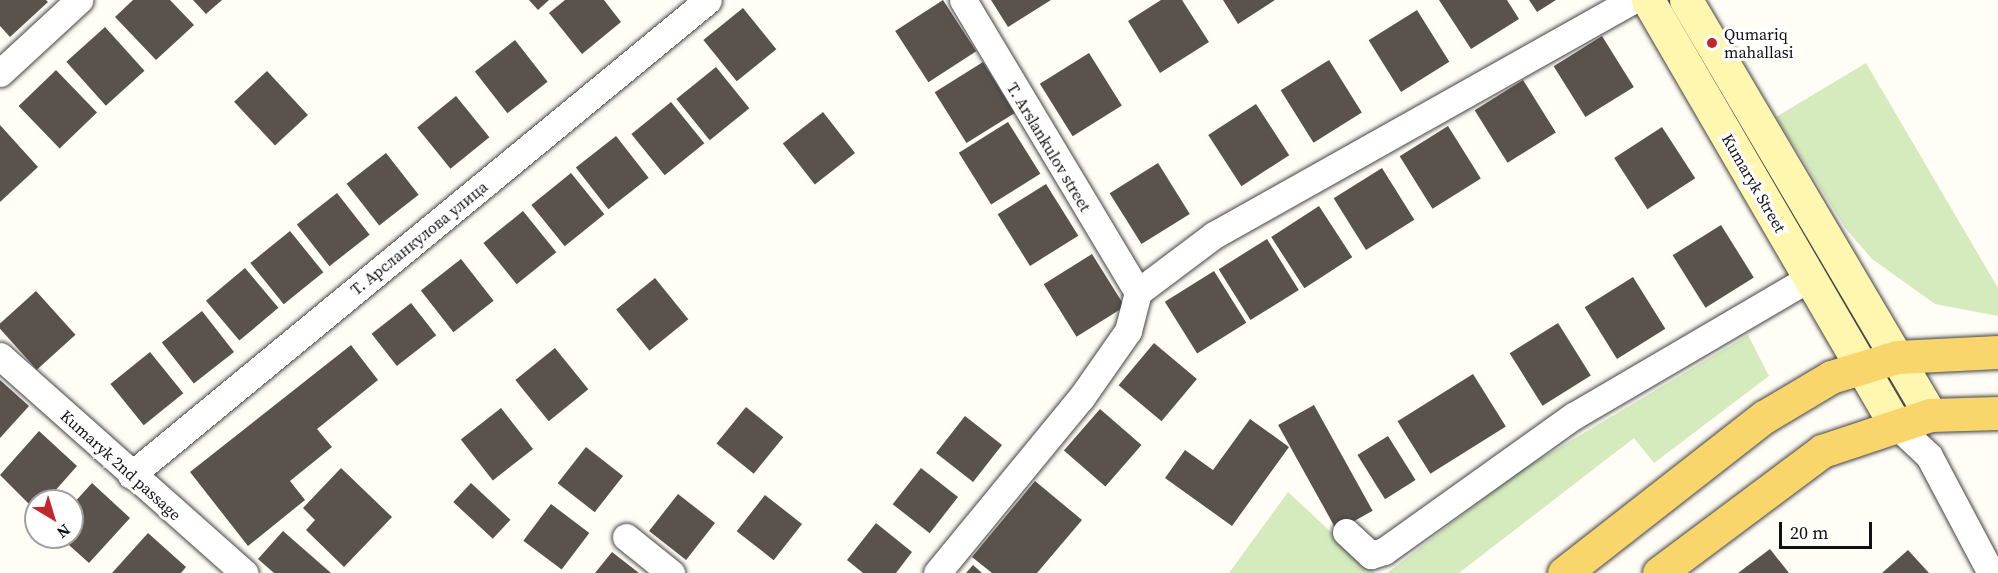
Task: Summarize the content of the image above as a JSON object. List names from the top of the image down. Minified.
{"streets":{"main road":["Kumaryk Street"],"street":["T. Arslankulov street","Т. Арсланкулова улица","Kumaryk 2nd passage"]},"crossings":[["Т. Арсланкулова улица","Kumaryk 2nd passage"]],"places":["Qumariq mahallasi"],"scale_bar":"20 m","north":"bottom right"}
